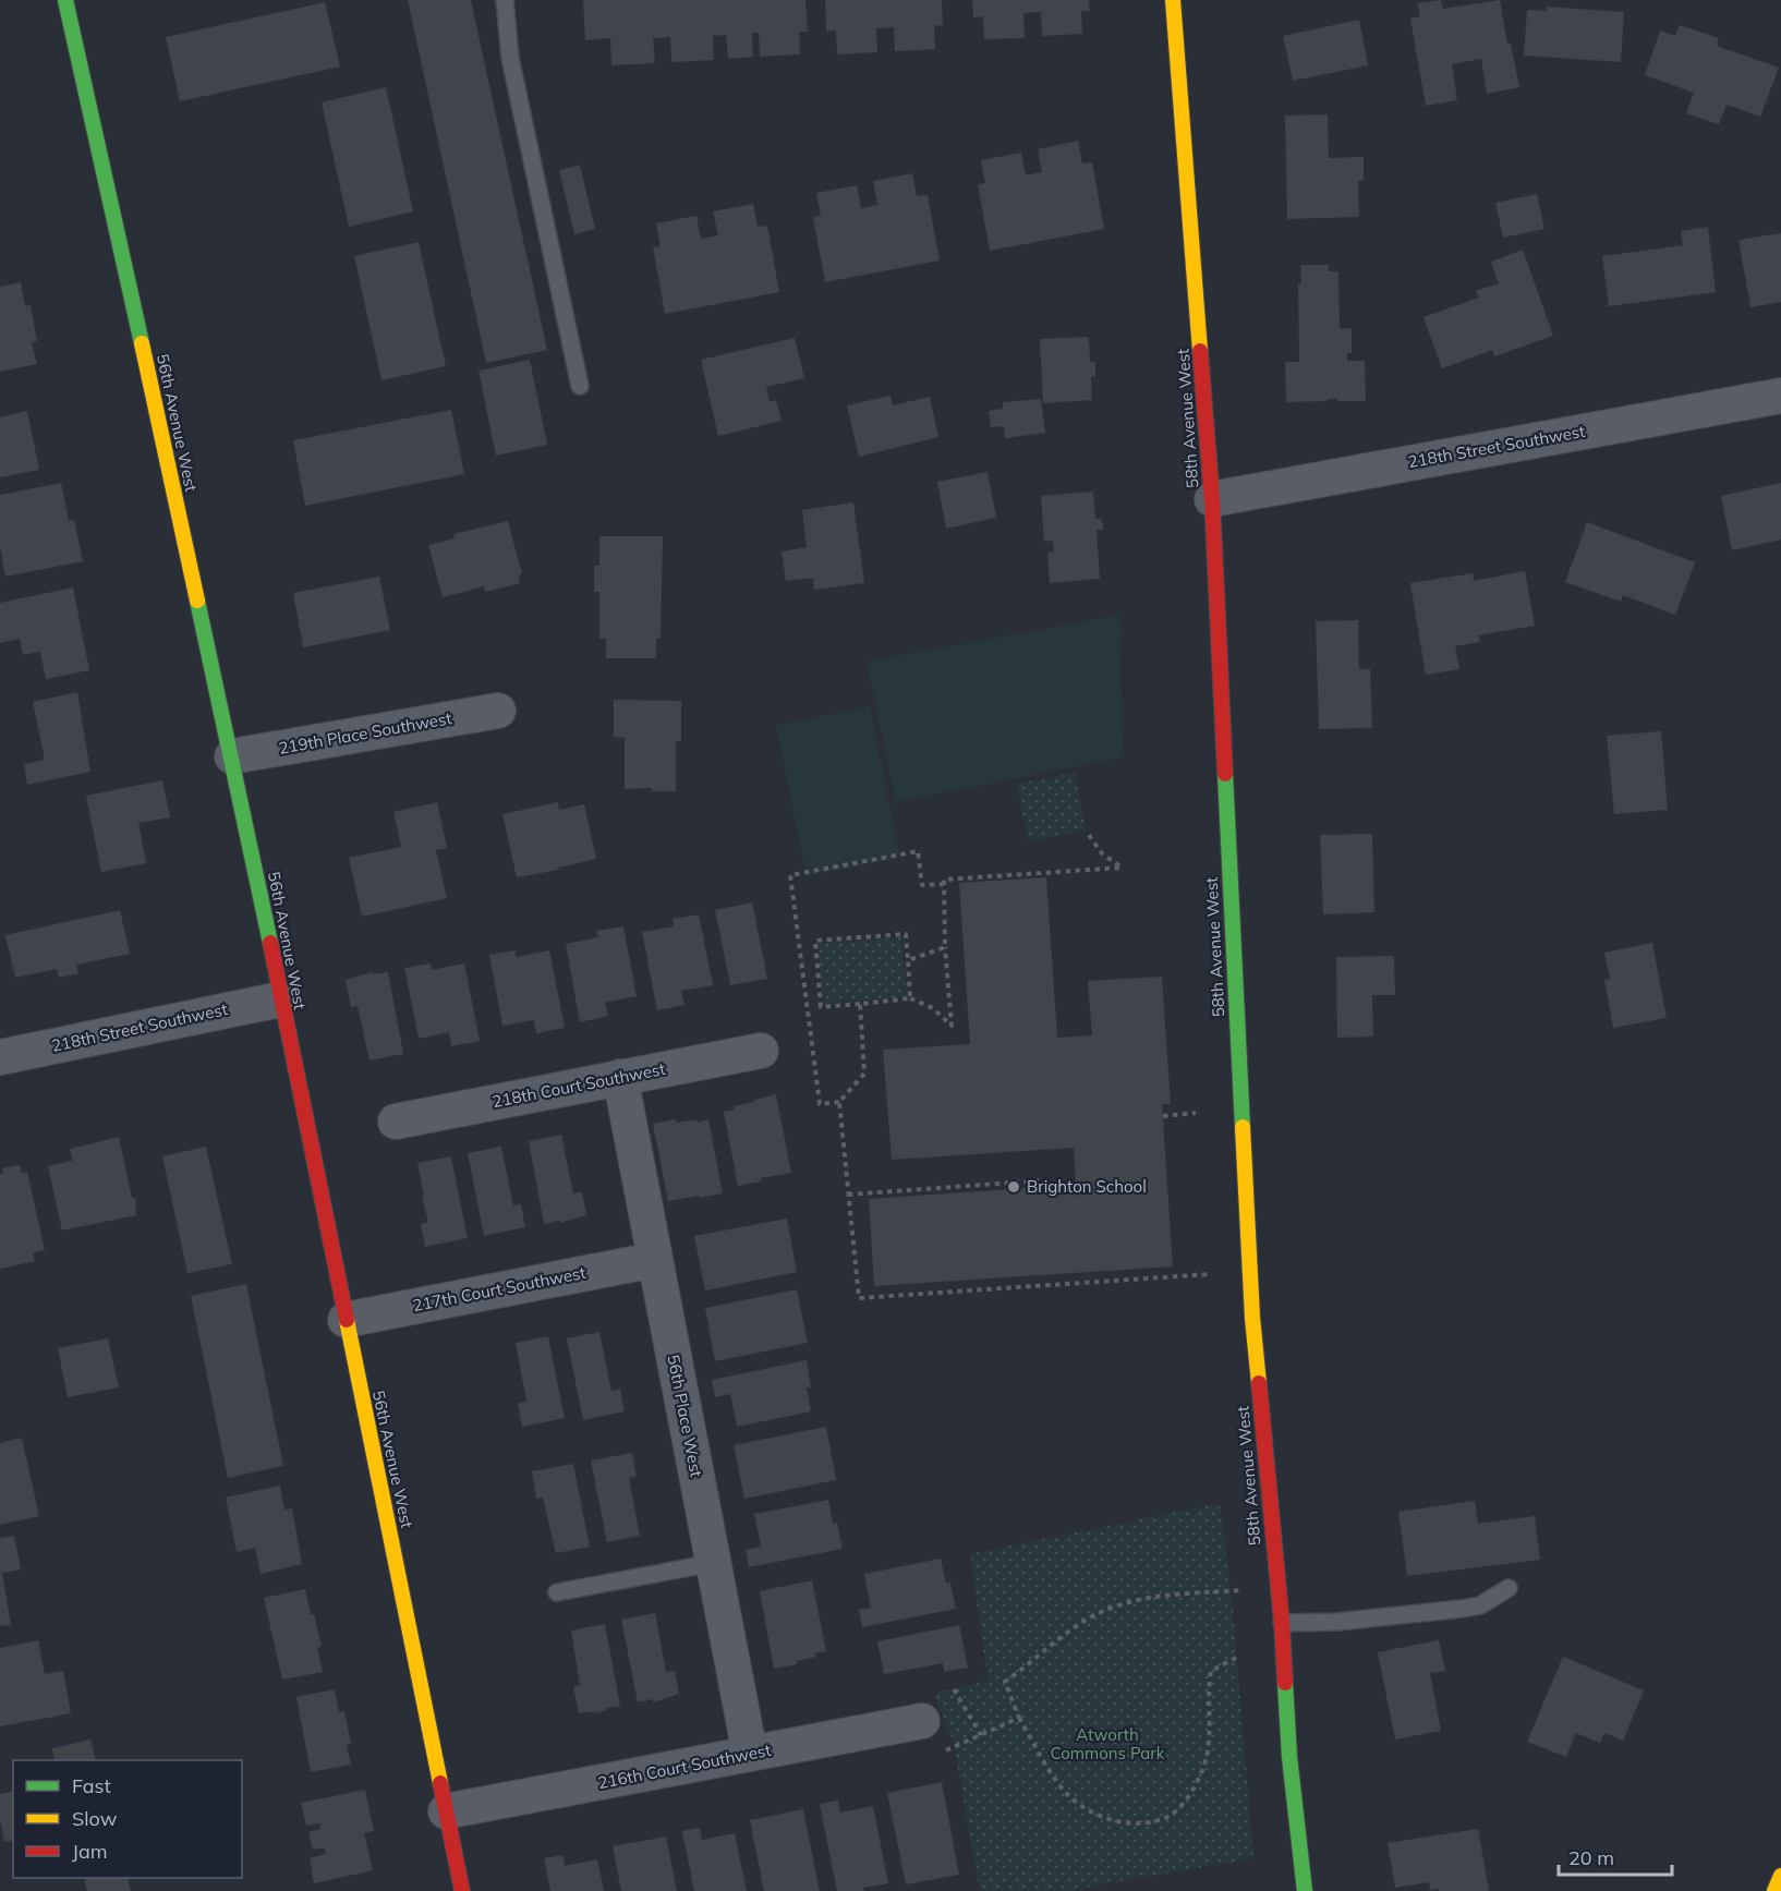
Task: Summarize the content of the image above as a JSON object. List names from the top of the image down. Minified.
{"streets":{"main road":["58th Avenue West","56th Avenue West"],"street":["218th Street Southwest","219th Place Southwest","218th Court Southwest","217th Court Southwest","56th Place West","216th Court Southwest"]},"crossings":[["58th Avenue West","218th Street Southwest"],["56th Avenue West","218th Street Southwest"],["56th Avenue West","219th Place Southwest"],["56th Avenue West","217th Court Southwest"],["56th Avenue West","216th Court Southwest"],["218th Court Southwest","56th Place West"],["217th Court Southwest","56th Place West"],["56th Place West","216th Court Southwest"]],"parks":["Atworth Commons Park"],"places":["Brighton School"],"legend":["Fast","Slow","Jam"],"scale_bar":"20 m"}
